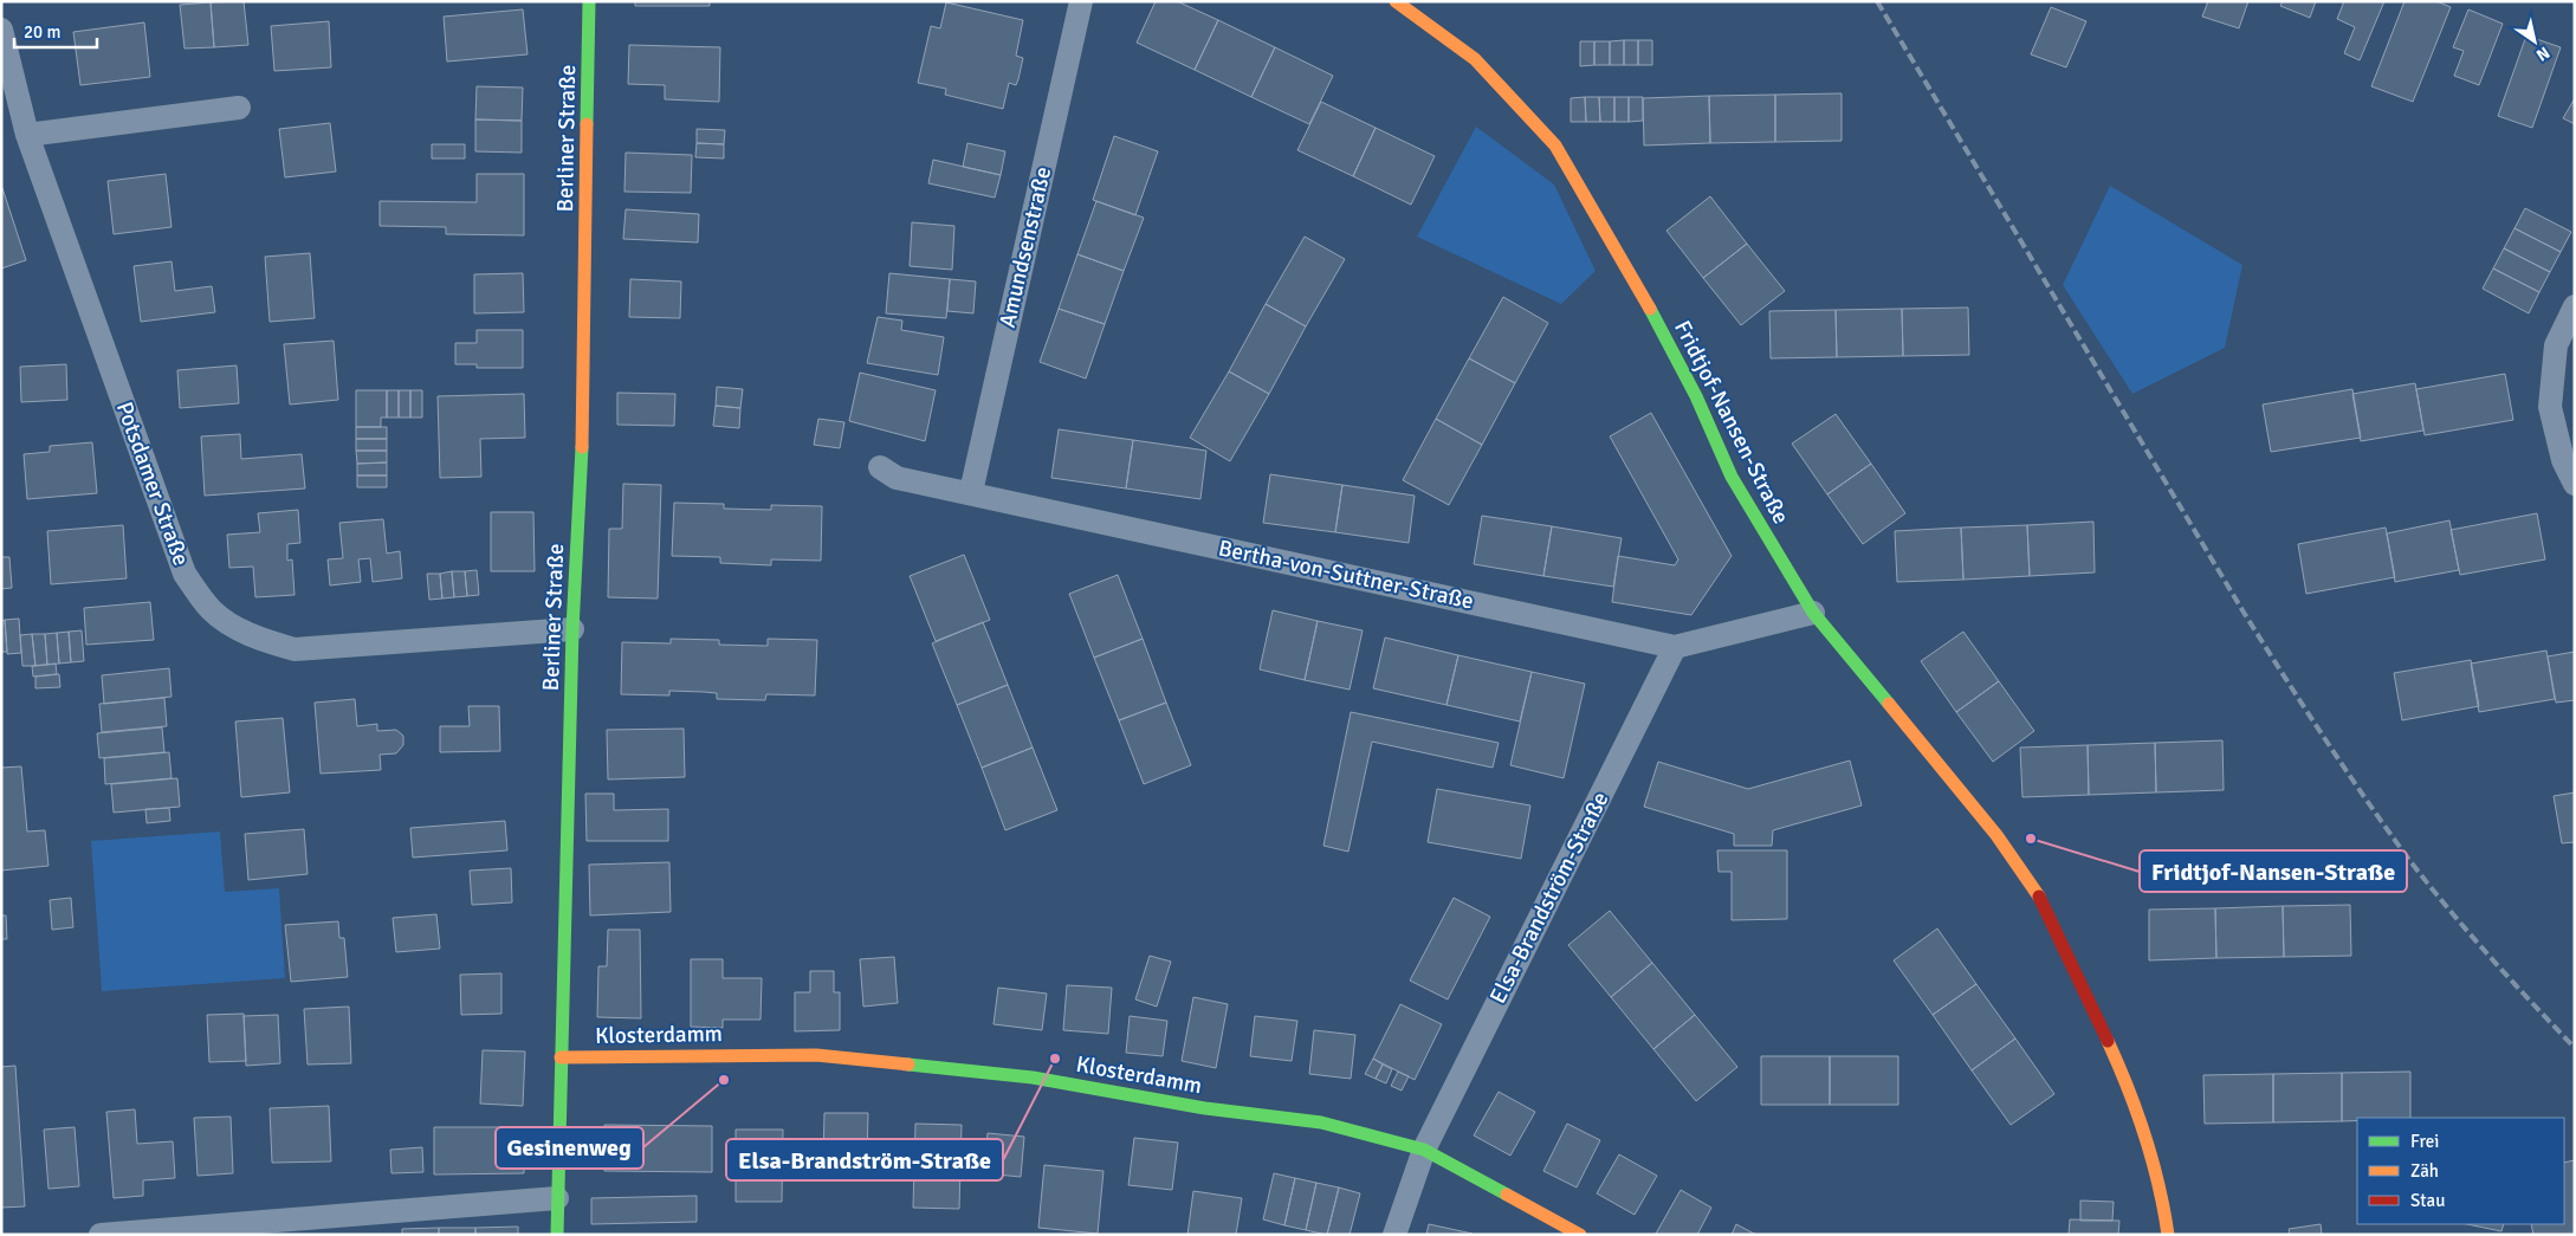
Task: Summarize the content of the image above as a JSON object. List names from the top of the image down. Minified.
{"streets":{"street":["Berliner Straße","Amundsenstraße","Fridtjof-Nansen-Straße","Potsdamer Straße","Bertha-von-Suttner-Straße","Elsa-Brandström-Straße","Klosterdamm"]},"crossings":[["Berliner Straße","Potsdamer Straße"],["Berliner Straße","Klosterdamm"],["Amundsenstraße","Bertha-von-Suttner-Straße"],["Fridtjof-Nansen-Straße","Bertha-von-Suttner-Straße"],["Bertha-von-Suttner-Straße","Elsa-Brandström-Straße"],["Elsa-Brandström-Straße","Klosterdamm"]],"places":["Fridtjof-Nansen-Straße","Elsa-Brandström-Straße","Gesinenweg"],"legend":["Frei","Zäh","Stau"],"scale_bar":"20 m","north":"bottom right"}
